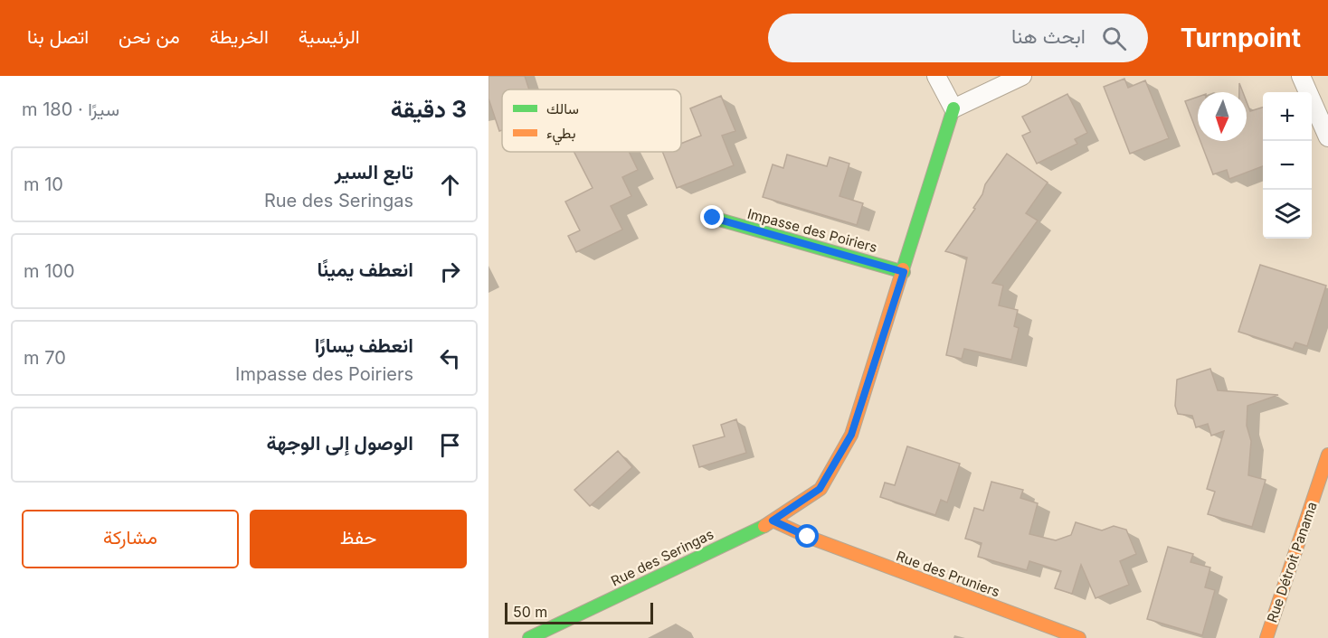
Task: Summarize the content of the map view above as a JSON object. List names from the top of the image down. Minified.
{"streets":{"street":["Impasse des Poiriers","Rue des Seringas","Rue Détroit Panama","Rue des Pruniers"]},"crossings":[["Impasse des Poiriers","Rue des Seringas"],["Rue des Seringas","Rue des Pruniers"]],"legend":["سالك","بطيء"],"scale_bar":"50 m","north":"bottom","page":{"header":"Turnpoint","search":"ابحث هنا","nav":["الرئيسية","الخريطة","من نحن","اتصل بنا"],"heading":["3 دقيقة","سيرًا · 180 m"],"map_buttons":["+","−"],"list":[["تابع السير","Rue des Seringas","10 m"],["انعطف يمينًا","100 m"],["انعطف يسارًا","Impasse des Poiriers","70 m"],"الوصول إلى الوجهة"],"buttons":["حفظ","مشاركة"],"scale":"50 m"}}
